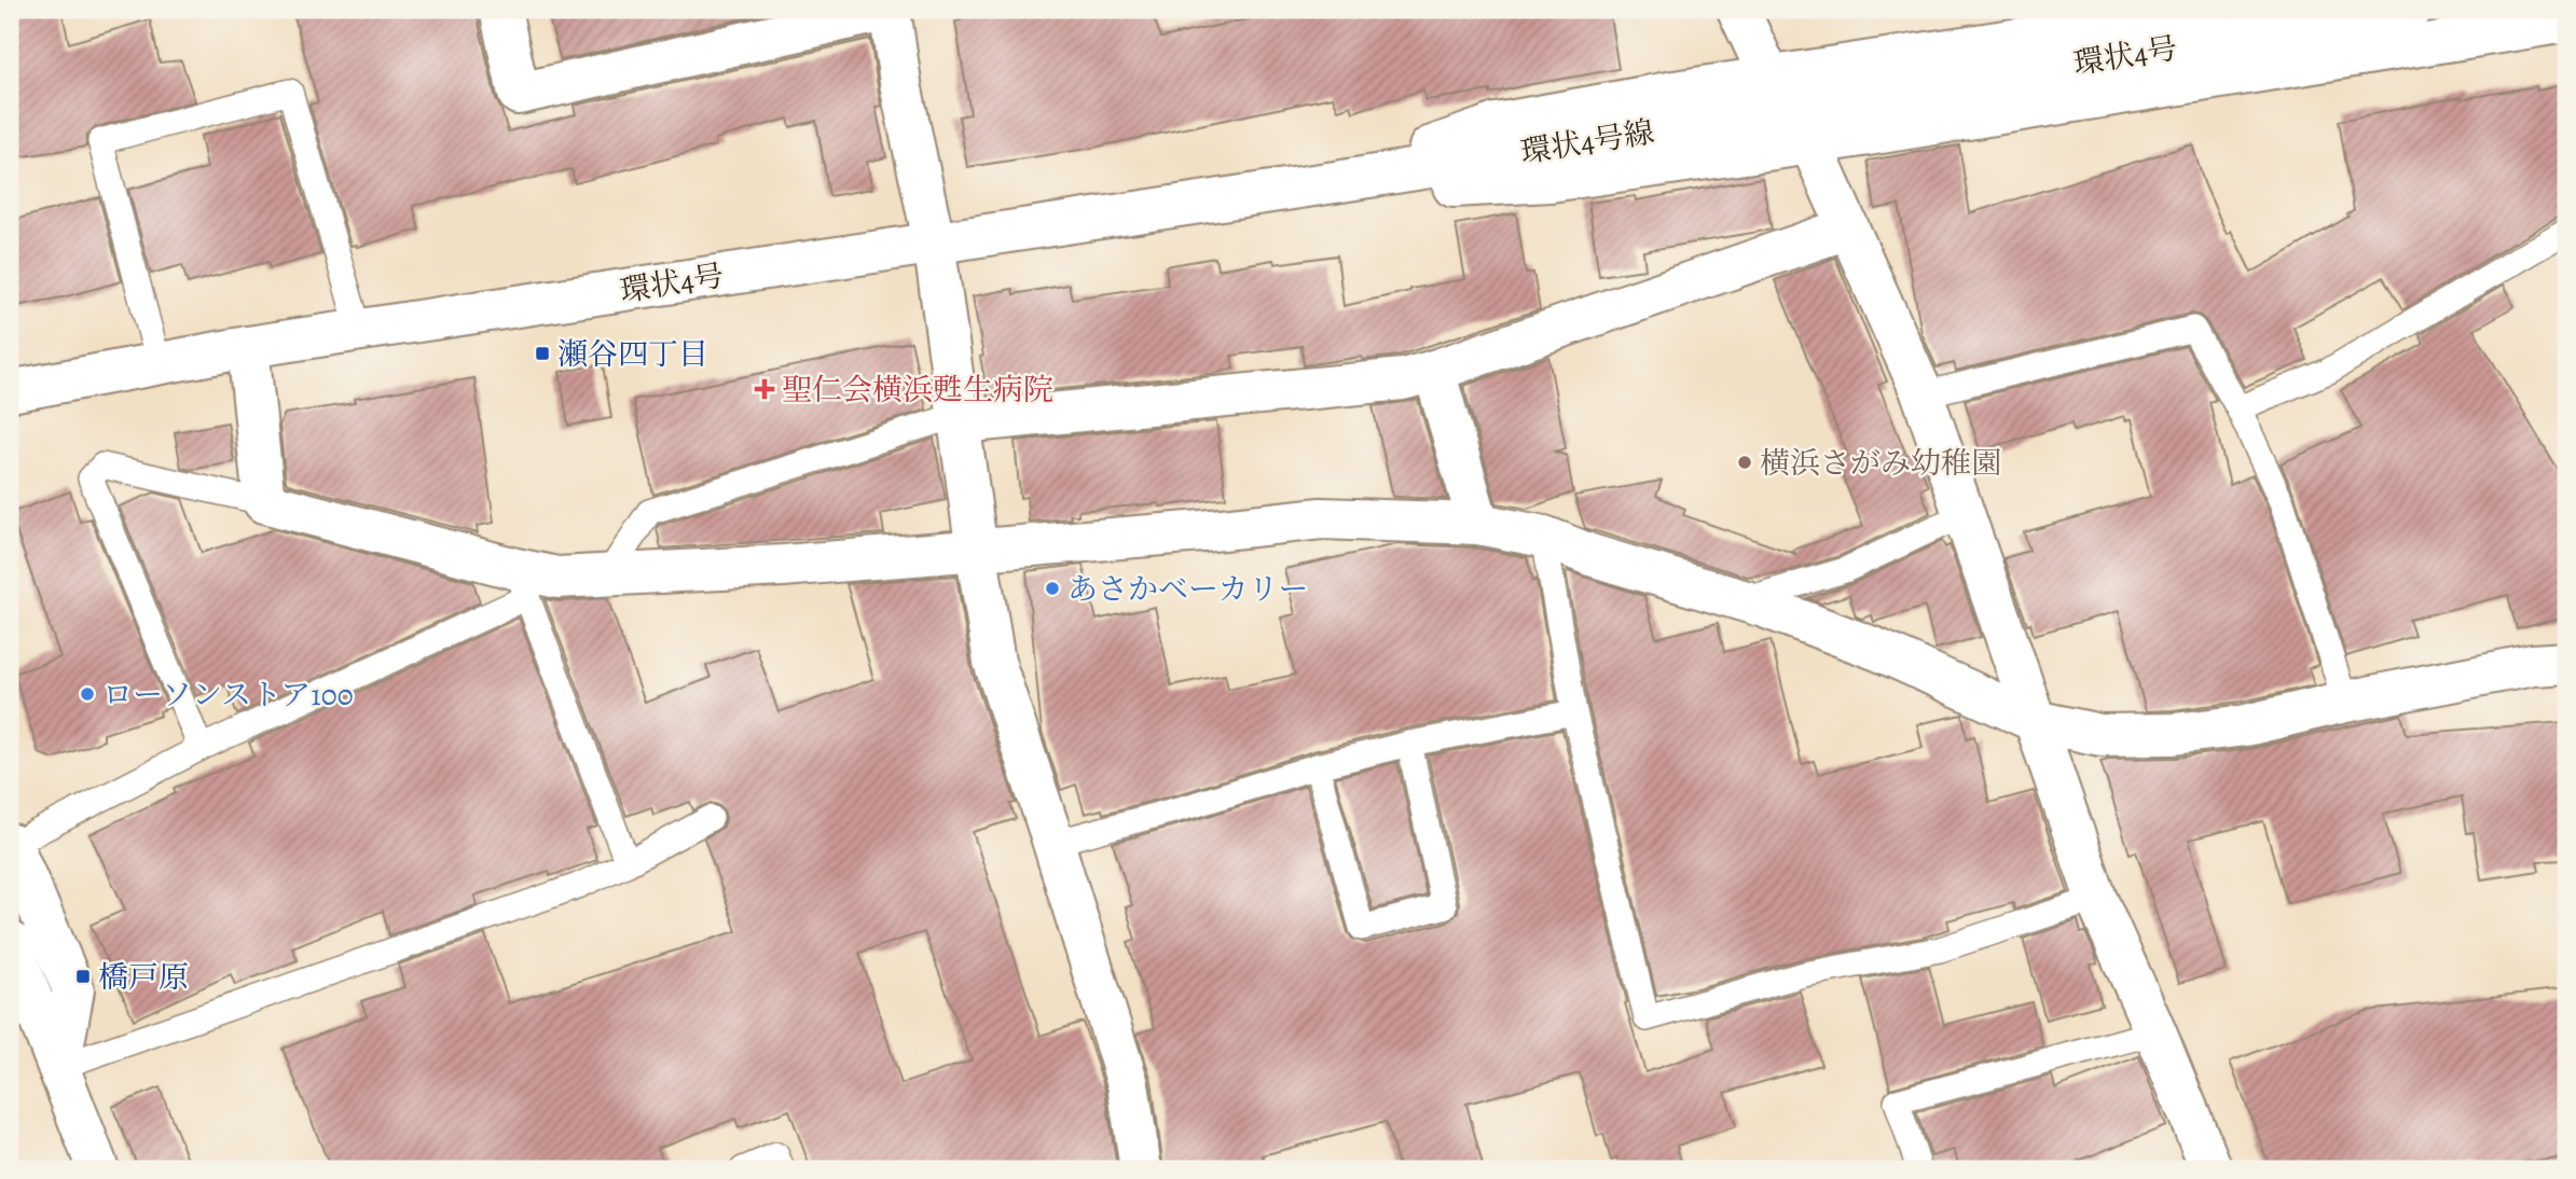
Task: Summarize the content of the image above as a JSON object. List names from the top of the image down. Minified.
{"streets":{"street":["環状4号","環状4号線"]},"crossings":[["環状4号","環状4号線"]],"places":{"transit":["瀬谷四丁目","橋戸原"],"health":["聖仁会横浜甦生病院"],"other":["横浜さがみ幼稚園","あさかベーカリー","ローソンストア100"]}}
